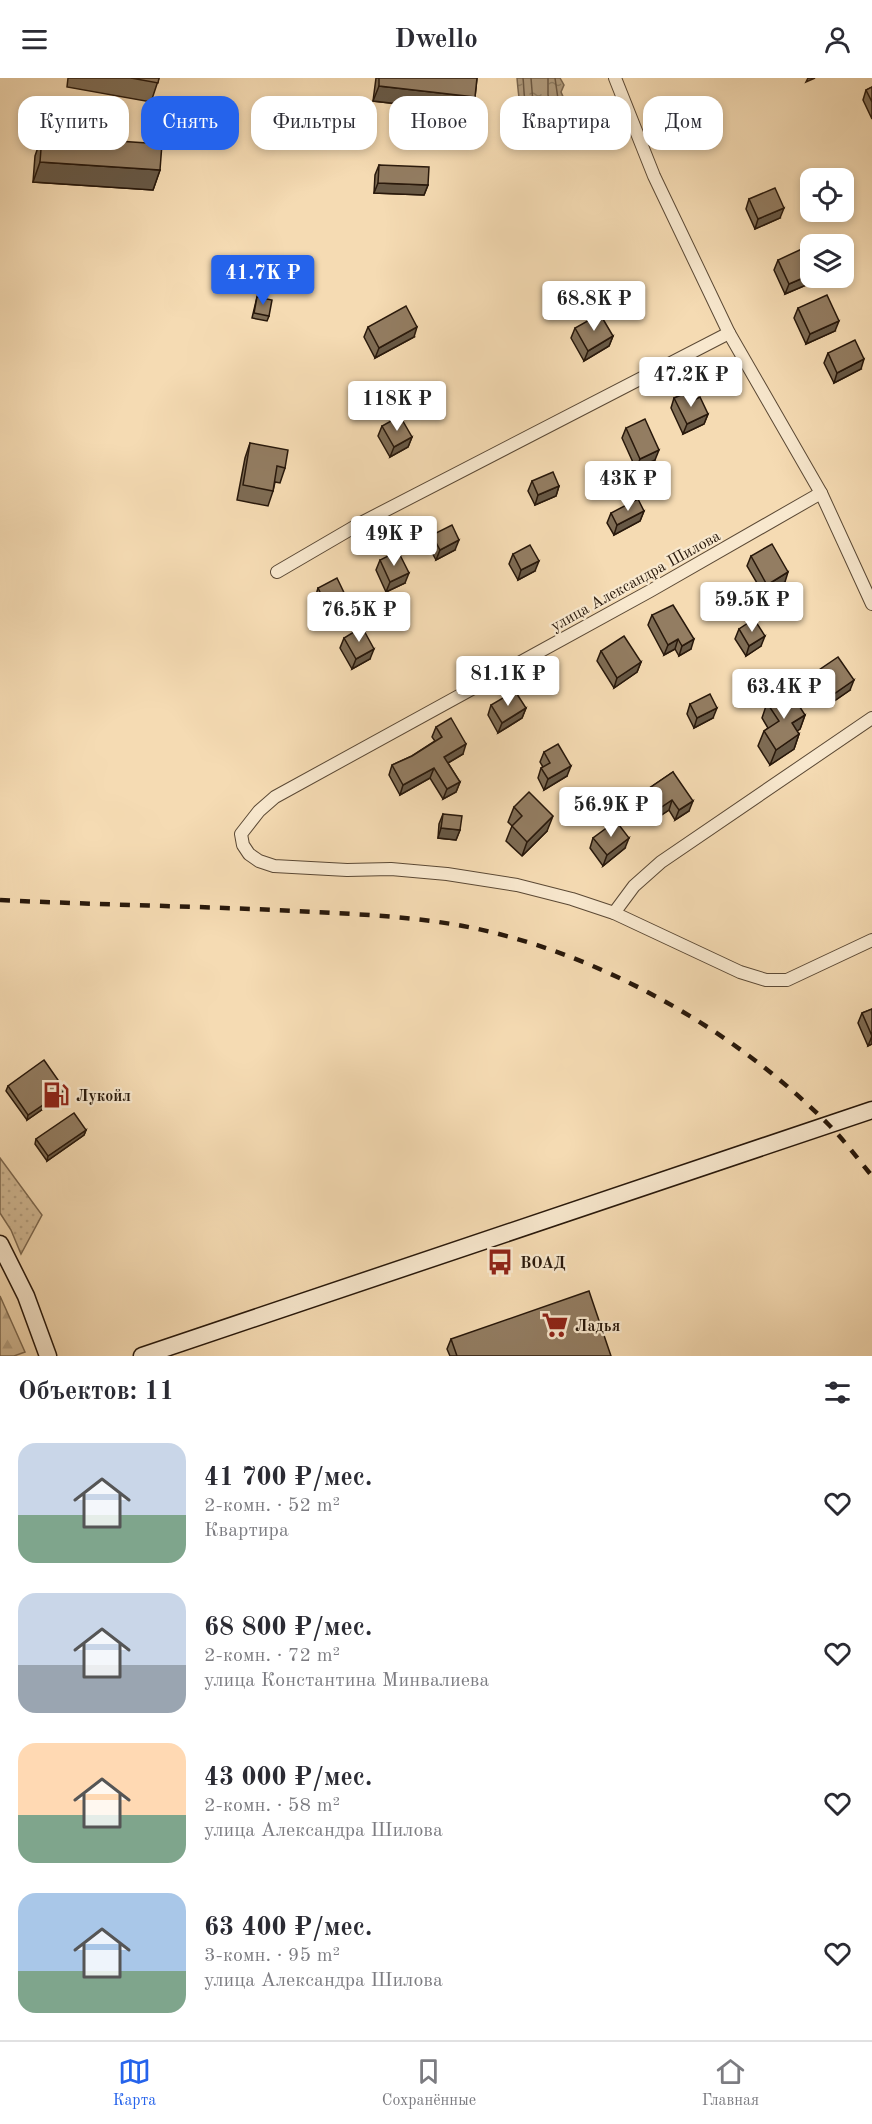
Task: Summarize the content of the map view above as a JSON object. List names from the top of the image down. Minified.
{"streets":{"street":["улица Александра Шилова"]},"places":{"fuel station":["Лукойл"],"bus stop":["ВОАД"],"supermarket":["Ладья"]},"page":{"header":"Dwello","chip":["Купить","Снять","Фильтры","Новое","Квартира","Дом"],"price":["41.7K ₽","68.8K ₽","47.2K ₽","118K ₽","43K ₽","49K ₽","59.5K ₽","76.5K ₽","81.1K ₽","63.4K ₽","56.9K ₽"],"heading":"Объектов: 11","list":[{"name":"41 700 ₽/мес.","note":"2-комн. · 52 m² · Квартира"},{"name":"68 800 ₽/мес.","note":"2-комн. · 72 m² · улица Константина Минвалиева"},{"name":"43 000 ₽/мес.","note":"2-комн. · 58 m² · улица Александра Шилова"},{"name":"63 400 ₽/мес.","note":"3-комн. · 95 m² · улица Александра Шилова"}],"tabs":["Карта","Сохранённые","Главная"]}}
